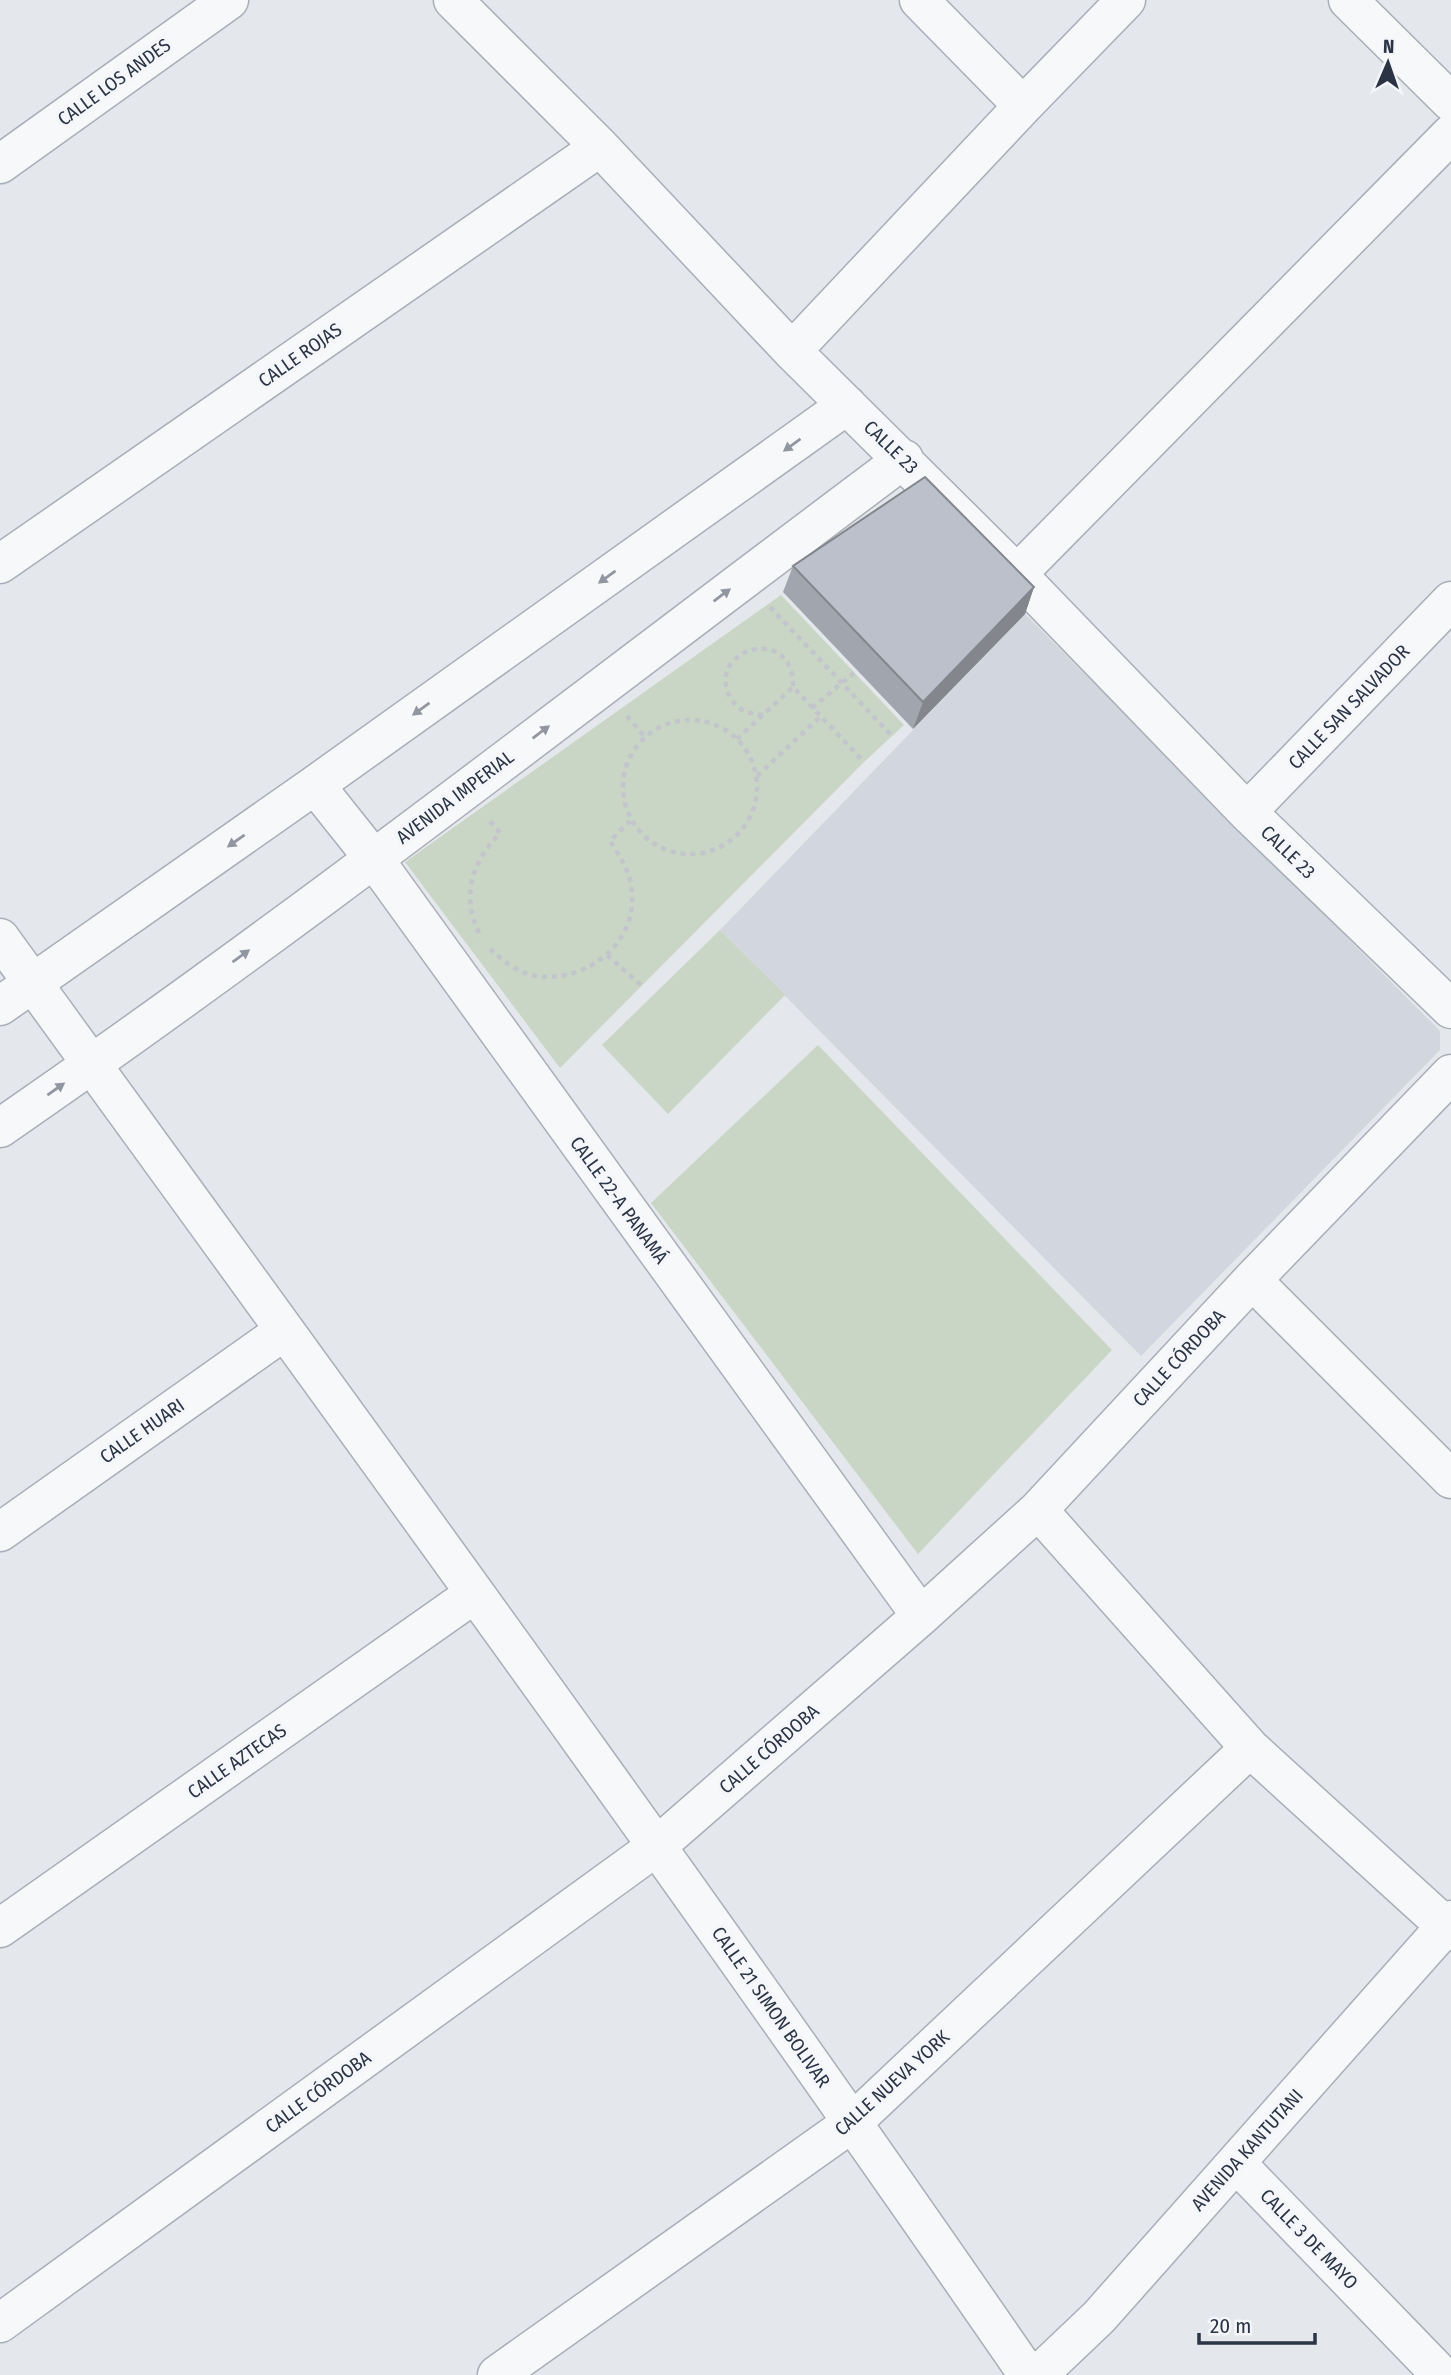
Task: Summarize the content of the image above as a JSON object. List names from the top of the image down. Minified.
{"streets":{"street":["CALLE LOS ANDES","CALLE ROJAS","CALLE 23","CALLE SAN SALVADOR","AVENIDA IMPERIAL","CALLE 22-A PANAMÁ","CALLE CÓRDOBA","CALLE HUARI","CALLE AZTECAS","CALLE 21 SIMON BOLIVAR","CALLE NUEVA YORK","AVENIDA KANTUTANI","CALLE 3 DE MAYO"]},"crossings":[["CALLE ROJAS","CALLE 23"],["CALLE 23","CALLE SAN SALVADOR"],["CALLE 23","AVENIDA IMPERIAL"],["AVENIDA IMPERIAL","CALLE 22-A PANAMÁ"],["AVENIDA IMPERIAL","CALLE 21 SIMON BOLIVAR"],["CALLE 22-A PANAMÁ","CALLE CÓRDOBA"],["CALLE CÓRDOBA","CALLE 21 SIMON BOLIVAR"],["CALLE HUARI","CALLE 21 SIMON BOLIVAR"],["CALLE AZTECAS","CALLE 21 SIMON BOLIVAR"],["CALLE 21 SIMON BOLIVAR","CALLE NUEVA YORK"],["AVENIDA KANTUTANI","CALLE 3 DE MAYO"]],"scale_bar":"20 m","north":"top"}
